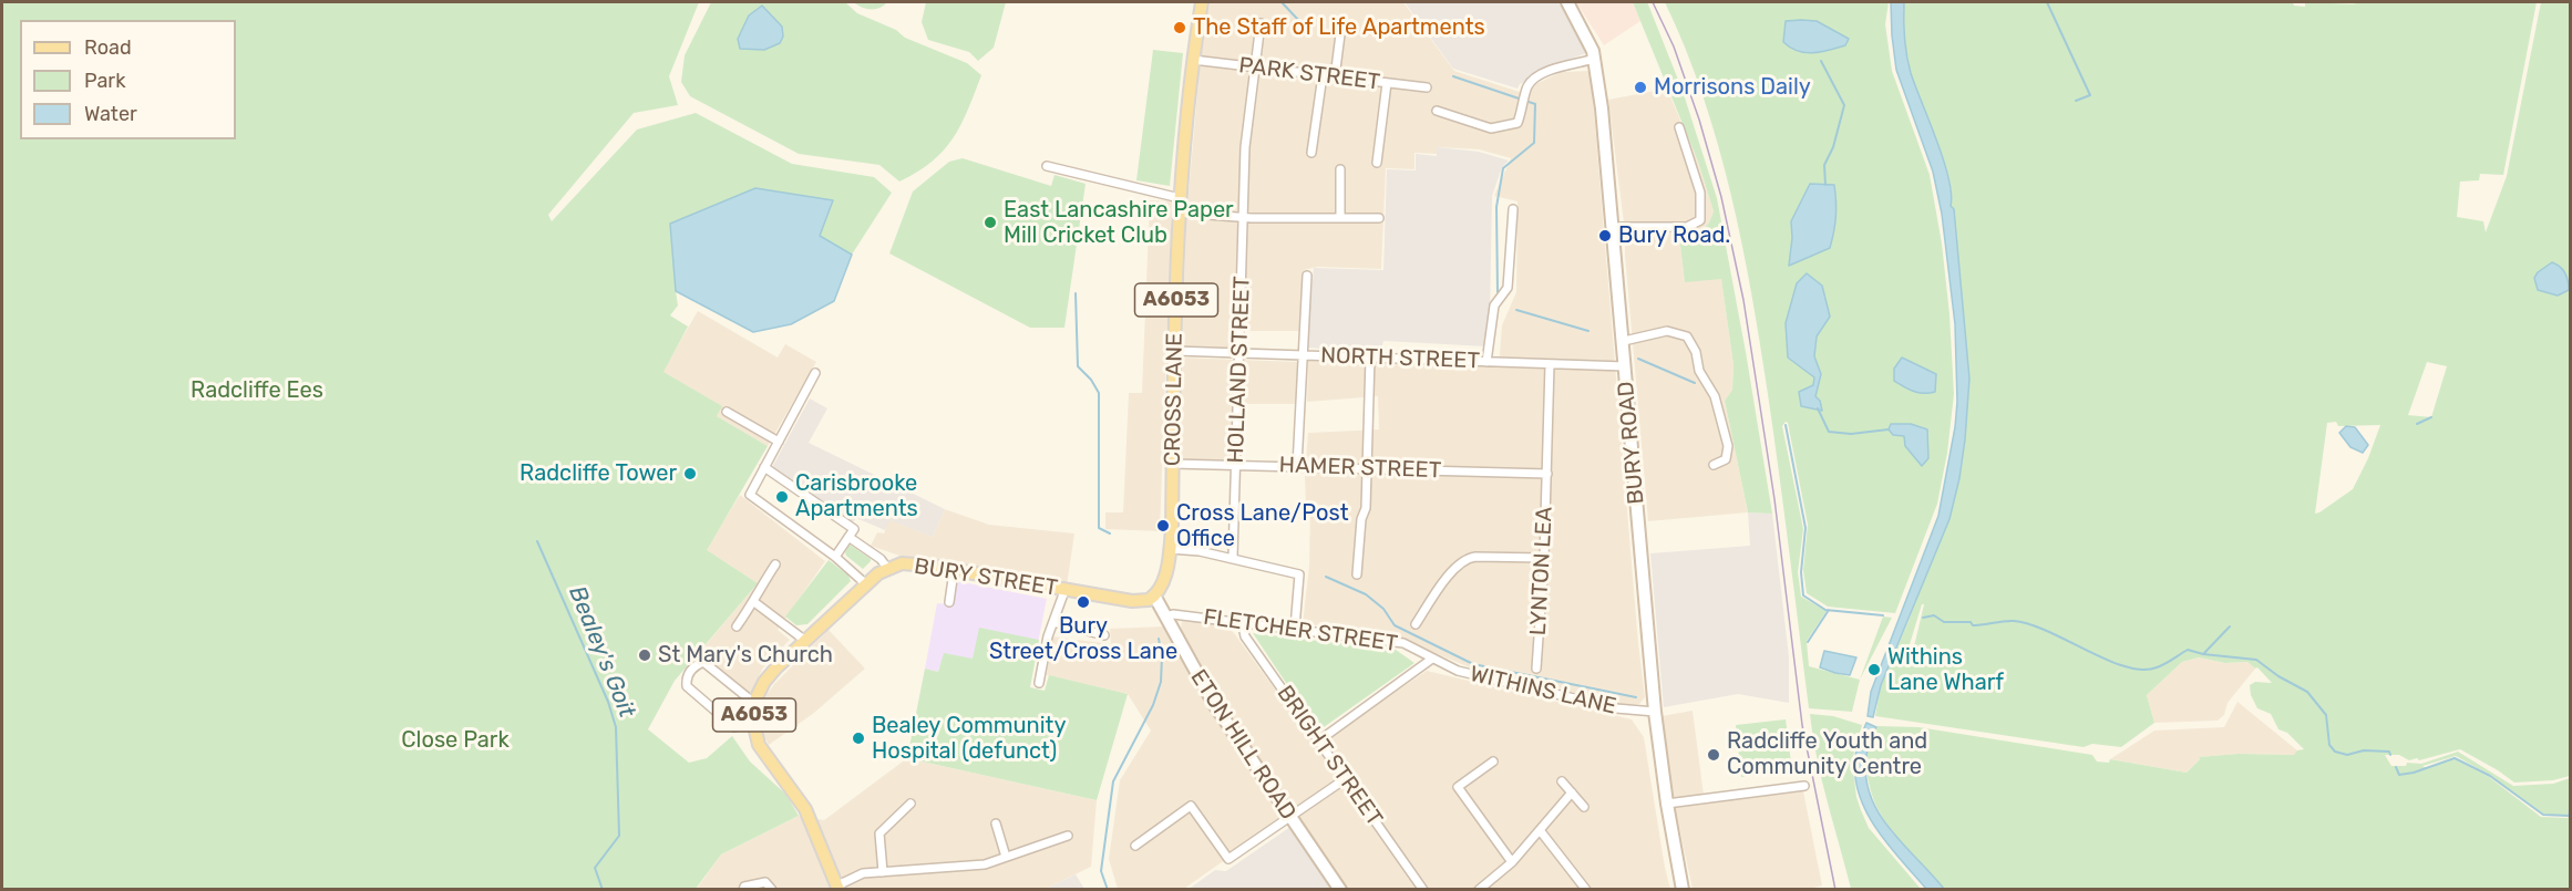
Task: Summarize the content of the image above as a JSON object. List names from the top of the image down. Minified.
{"streets":{"main road":["A6053","CROSS LANE","BURY STREET"],"street":["PARK STREET","NORTH STREET","HOLLAND STREET","BURY ROAD","HAMER STREET","LYNTON LEA","FLETCHER STREET","WITHINS LANE","ETON HILL ROAD","BRIGHT STREET"]},"crossings":[["PARK STREET","HOLLAND STREET"],["PARK STREET","CROSS LANE"],["A6053","BURY STREET"],["NORTH STREET","HOLLAND STREET"],["NORTH STREET","CROSS LANE"],["NORTH STREET","BURY ROAD"],["NORTH STREET","LYNTON LEA"],["HOLLAND STREET","HAMER STREET"],["CROSS LANE","HAMER STREET"],["CROSS LANE","BURY STREET"],["CROSS LANE","ETON HILL ROAD"],["BURY ROAD","WITHINS LANE"],["HAMER STREET","LYNTON LEA"],["BURY STREET","ETON HILL ROAD"],["FLETCHER STREET","WITHINS LANE"],["FLETCHER STREET","ETON HILL ROAD"],["FLETCHER STREET","BRIGHT STREET"]],"water":["Bealey's Goit"],"parks":["Radcliffe Ees","Close Park"],"places":["The Staff of Life Apartments","Morrisons Daily","East Lancashire Paper Mill Cricket Club","Bury Road.","Radcliffe Tower","Carisbrooke Apartments","Cross Lane/Post Office","Bury Street/Cross Lane","St Mary's Church","Withins Lane Wharf","Bealey Community Hospital (defunct)","Radcliffe Youth and Community Centre"],"legend":["Road","Park","Water"]}
